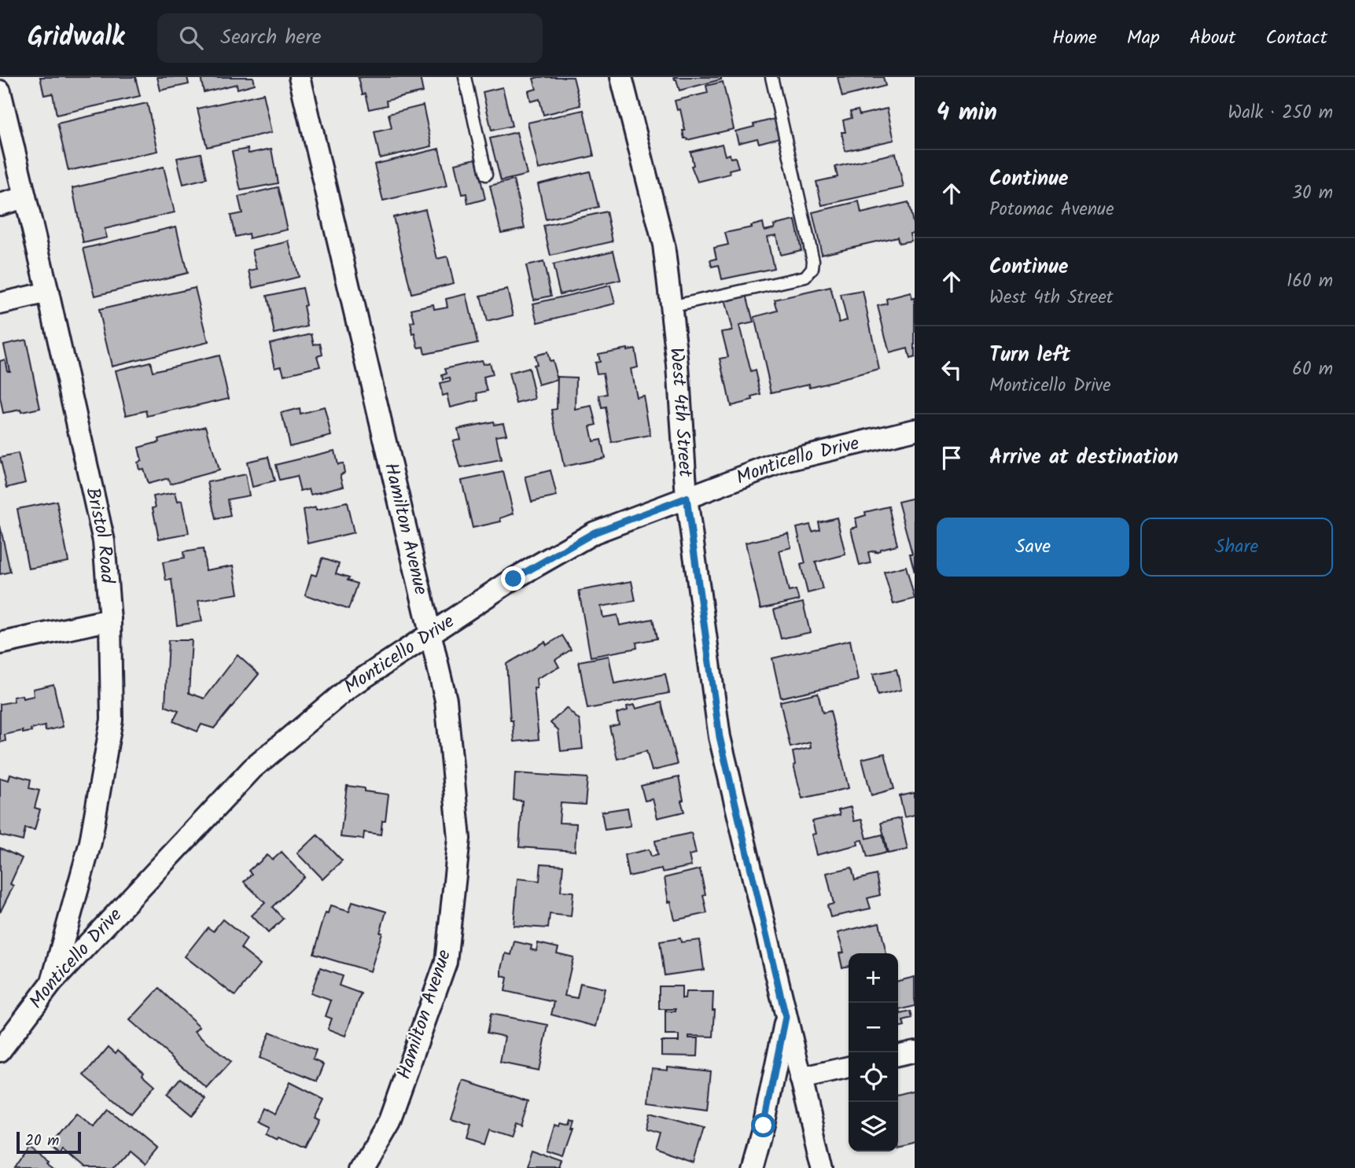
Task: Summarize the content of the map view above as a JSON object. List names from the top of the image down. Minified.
{"streets":{"street":["West 4th Street","Monticello Drive","Hamilton Avenue","Bristol Road"]},"crossings":[["West 4th Street","Monticello Drive"],["Monticello Drive","Hamilton Avenue"],["Monticello Drive","Bristol Road"]],"scale_bar":"20 m","page":{"header":"Gridwalk","search":"Search here","nav":["Home","Map","About","Contact"],"heading":["4 min","Walk · 250 m"],"list":[["Continue","Potomac Avenue","30 m"],["Continue","West 4th Street","160 m"],["Turn left","Monticello Drive","60 m"],"Arrive at destination"],"buttons":["Save","Share"],"map_buttons":["+","−"],"scale":"20 m"}}
